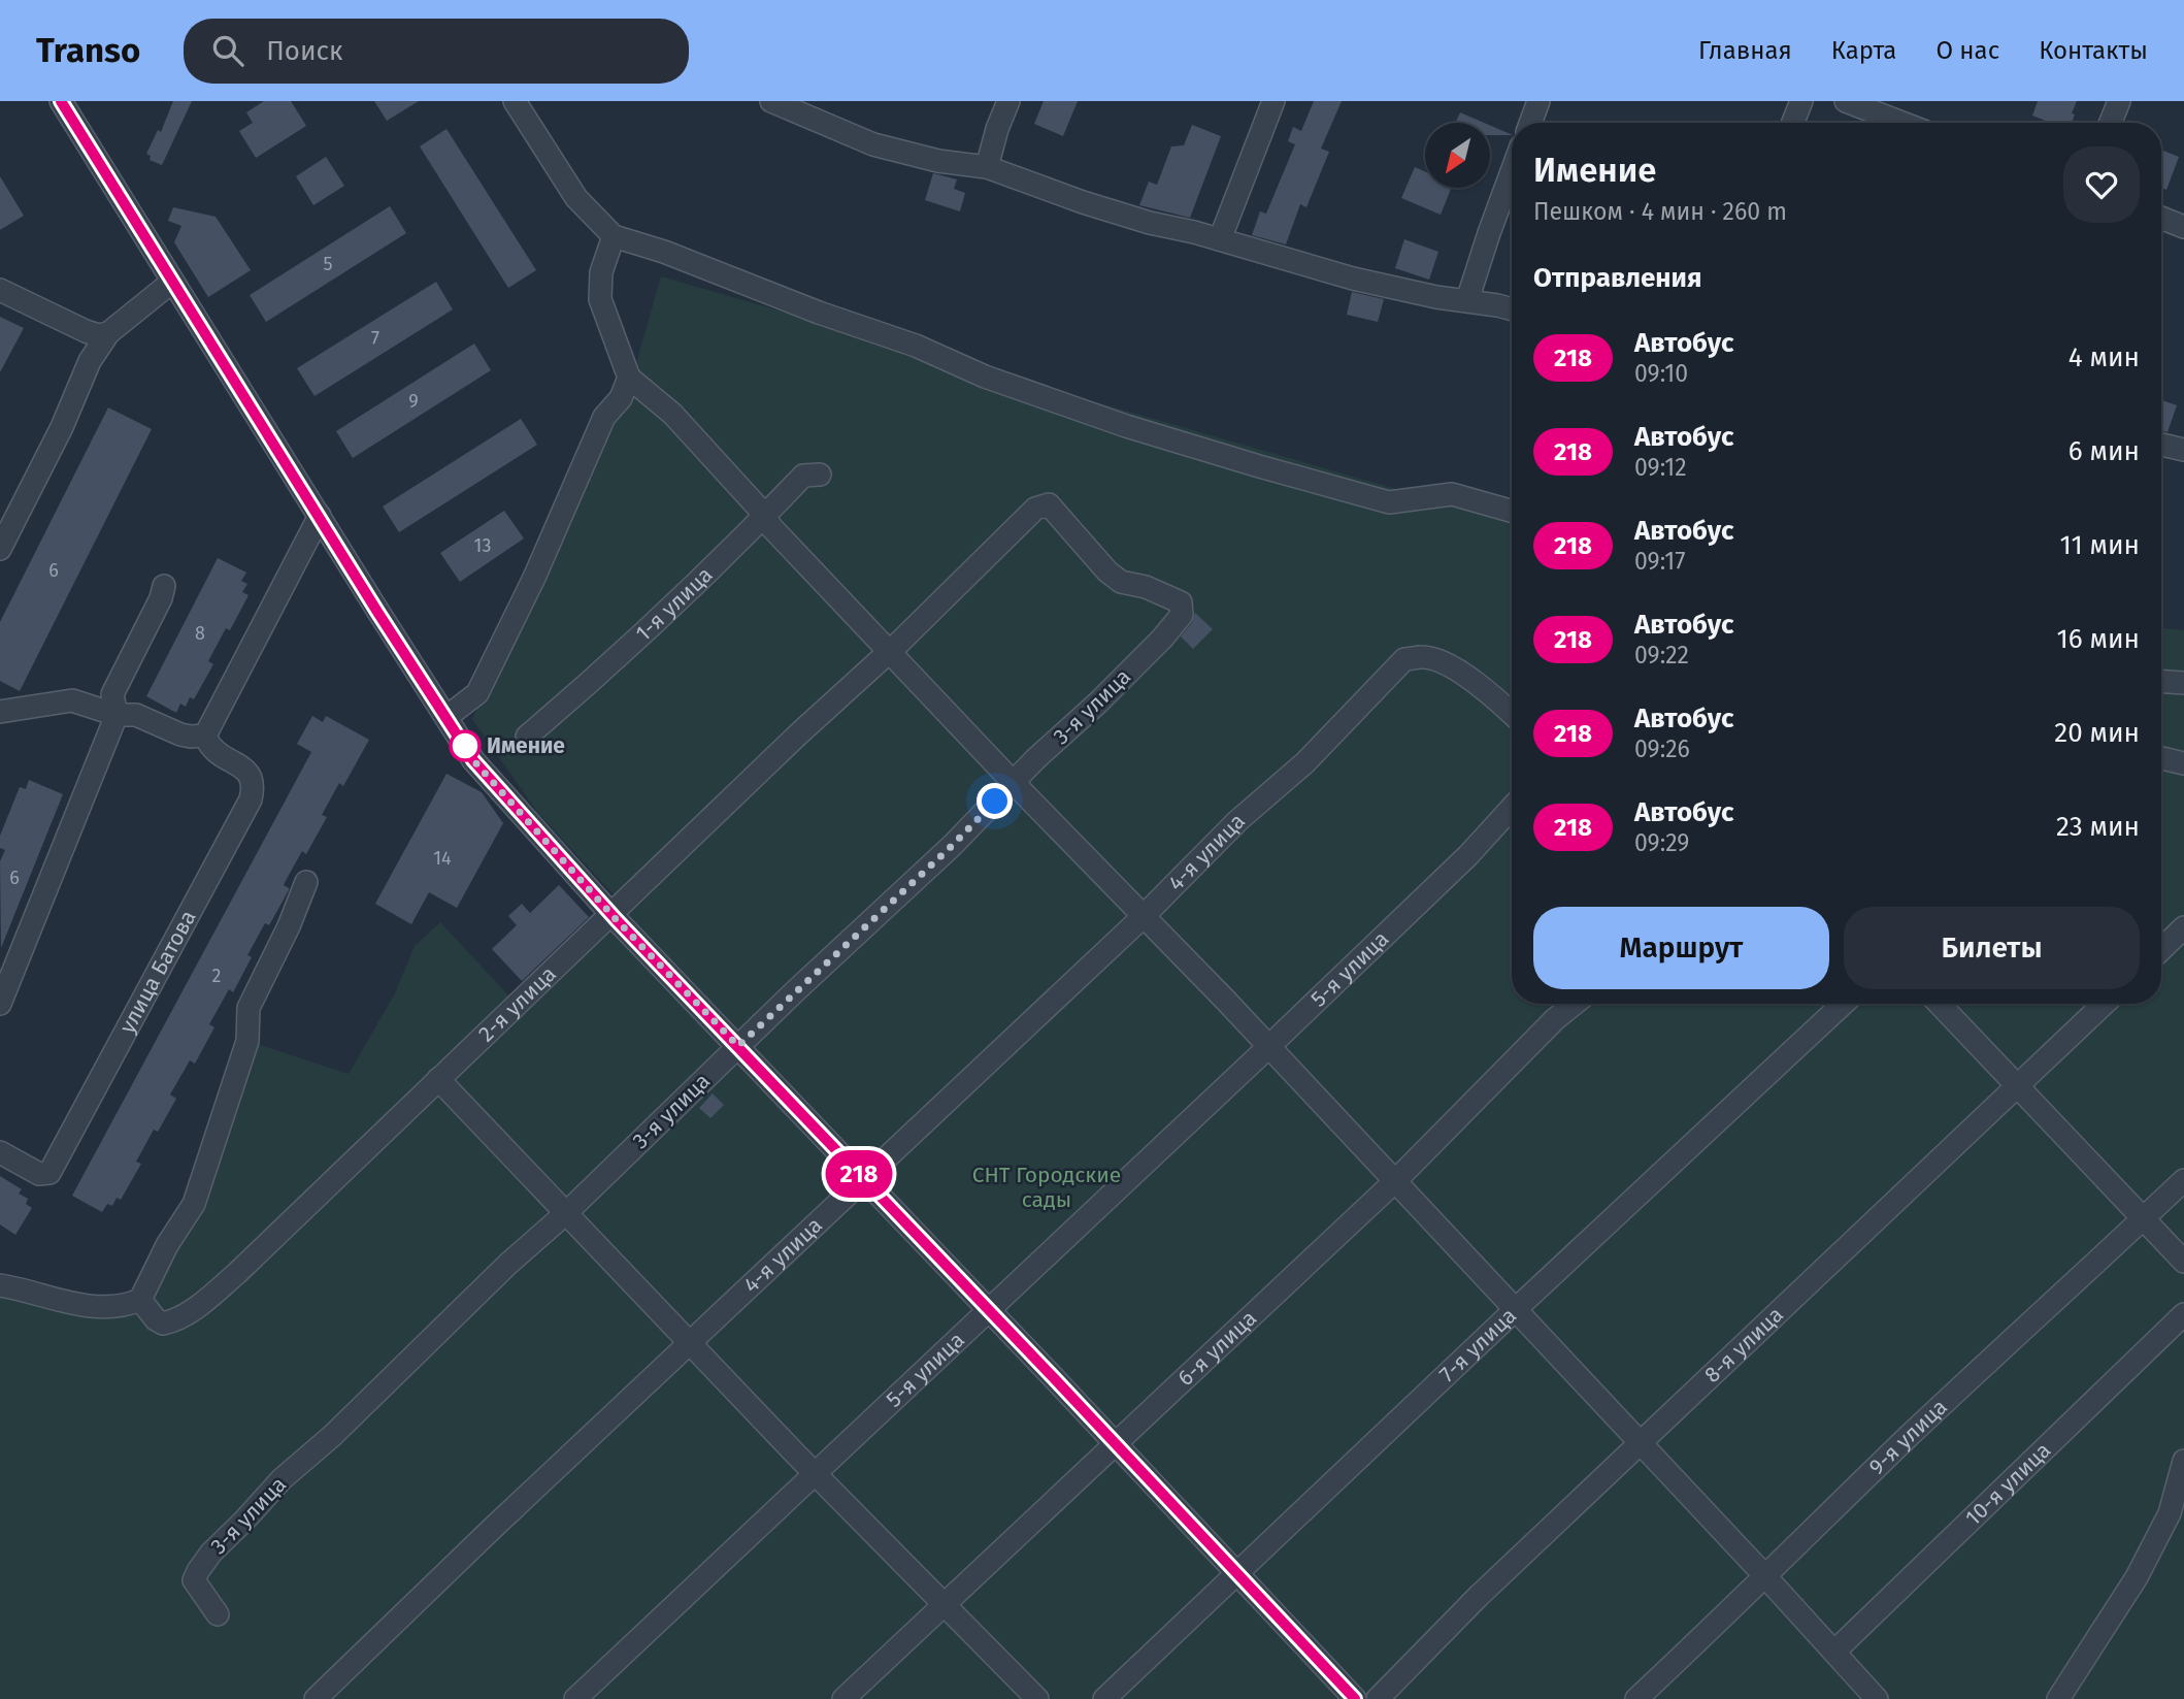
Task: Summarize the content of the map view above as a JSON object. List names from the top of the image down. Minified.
{"streets":{"street":["1-я улица","3-я улица","4-я улица","5-я улица","улица Батова","2-я улица","7-я улица","8-я улица","6-я улица","9-я улица","10-я улица"]},"crossings":[["3-я улица","2-я улица"]],"parks":["СНТ Городские сады"],"places":["Имение"],"lines":["bus line 218"],"house_numbers":["5","7","9","13","6","8","14","6","2"],"north":"bottom left","page":{"header":"Transo","search":"Поиск","nav":["Главная","Карта","О нас","Контакты"],"on_map":"218","heading":[["Имение","Пешком · 4 мин · 260 m"],"Отправления"],"list":[{"mark":"218","name":"Автобус","note":"09:10","value":"4 мин"},{"mark":"218","name":"Автобус","note":"09:12","value":"6 мин"},{"mark":"218","name":"Автобус","note":"09:17","value":"11 мин"},{"mark":"218","name":"Автобус","note":"09:22","value":"16 мин"},{"mark":"218","name":"Автобус","note":"09:26","value":"20 мин"},{"mark":"218","name":"Автобус","note":"09:29","value":"23 мин"}],"buttons":["Маршрут","Билеты"]}}
